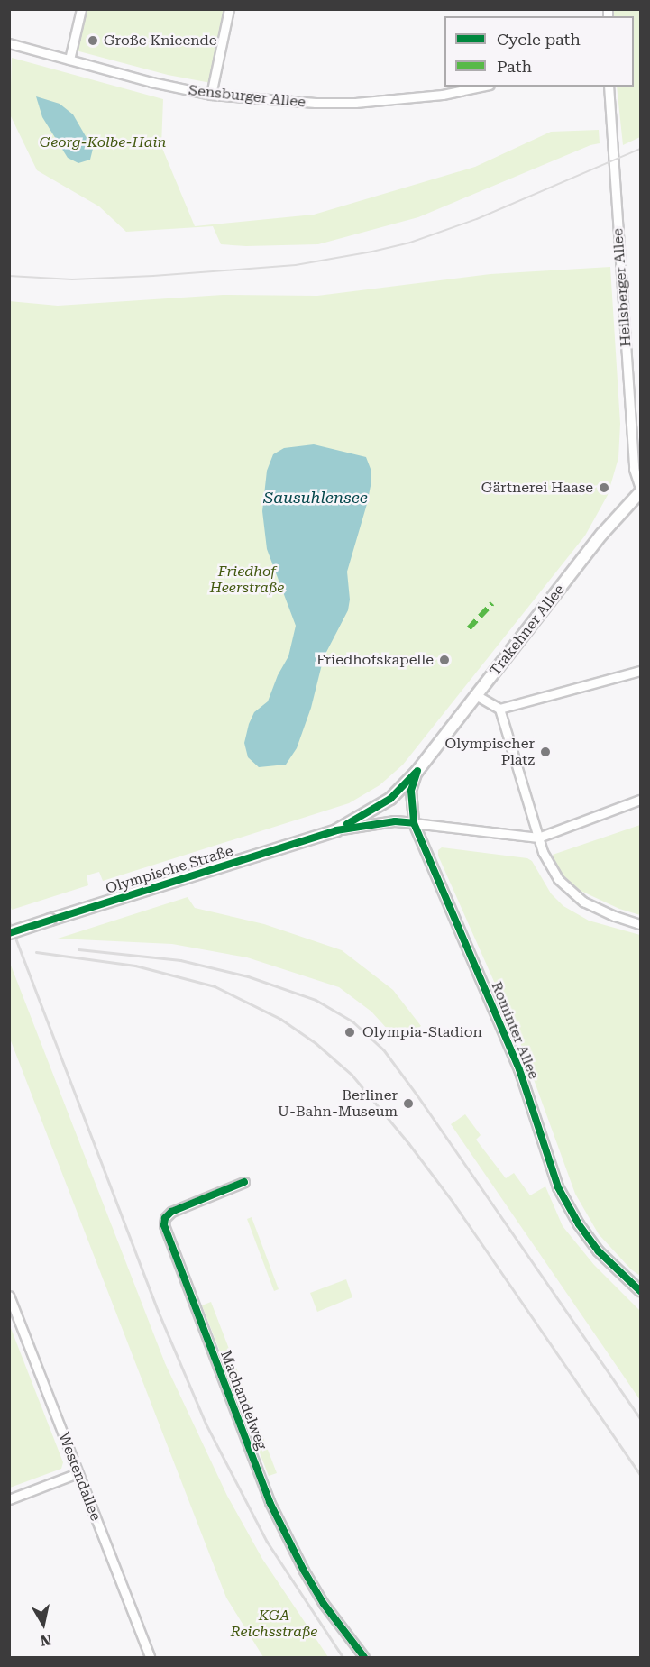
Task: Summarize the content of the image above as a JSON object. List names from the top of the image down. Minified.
{"streets":{"main road":["Trakehner Allee","Olympische Straße"],"street":["Sensburger Allee","Heilsberger Allee","Rominter Allee","Machandelweg","Westendallee"]},"crossings":[["Heilsberger Allee","Trakehner Allee"],["Trakehner Allee","Olympische Straße"],["Olympische Straße","Rominter Allee"]],"water":["Sausuhlensee"],"parks":["Georg-Kolbe-Hain","Friedhof Heerstraße","KGA Reichsstraße"],"places":["Große Knieende","Gärtnerei Haase","Friedhofskapelle","Olympischer Platz","Olympia-Stadion","Berliner U-Bahn-Museum"],"legend":["Cycle path","Path"],"north":"bottom"}
